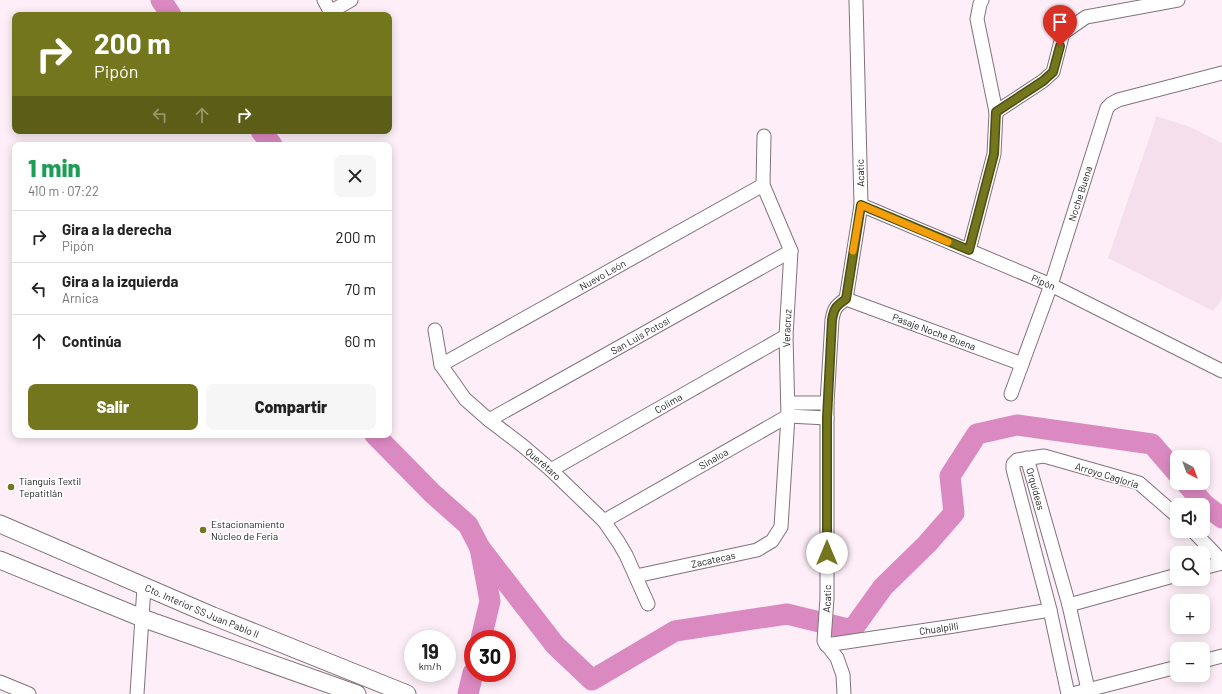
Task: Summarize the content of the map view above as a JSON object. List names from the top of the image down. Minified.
{"streets":{"main road":["Cto. Interior SS Juan Pablo II"],"street":["Acatic","Noche Buena","Nuevo León","Pipón","Veracruz","Pasaje Noche Buena","San Luis Potosí","Colima","Sinaloa","Querétaro","Arroyo Cagloria","Orquídeas","Zacatecas","Chualpilli"]},"crossings":[["Acatic","Pipón"],["Acatic","Pasaje Noche Buena"],["Acatic","Sinaloa"],["Acatic","Chualpilli"],["Noche Buena","Pipón"],["Noche Buena","Pasaje Noche Buena"],["Nuevo León","Veracruz"],["Nuevo León","Querétaro"],["Veracruz","San Luis Potosí"],["Veracruz","Colima"],["Veracruz","Sinaloa"],["Veracruz","Zacatecas"],["San Luis Potosí","Querétaro"],["Colima","Querétaro"],["Sinaloa","Querétaro"],["Querétaro","Zacatecas"],["Arroyo Cagloria","Orquídeas"],["Orquídeas","Chualpilli"]],"places":["Tianguis Textil Tepatitlán","Estacionamiento Núcleo de Feria"],"north":"bottom right","page":{"turn":["200 m","Pipón"],"heading":["1 min","410 m · 07:22"],"list":[{"name":"Gira a la derecha","note":"Pipón","value":"200 m"},{"name":"Gira a la izquierda","note":"Arnica","value":"70 m"},{"name":"Continúa","value":"60 m"}],"buttons":["Salir","Compartir"],"map_buttons":["+","−"],"speed":"19 km/h","limit":"30"}}
